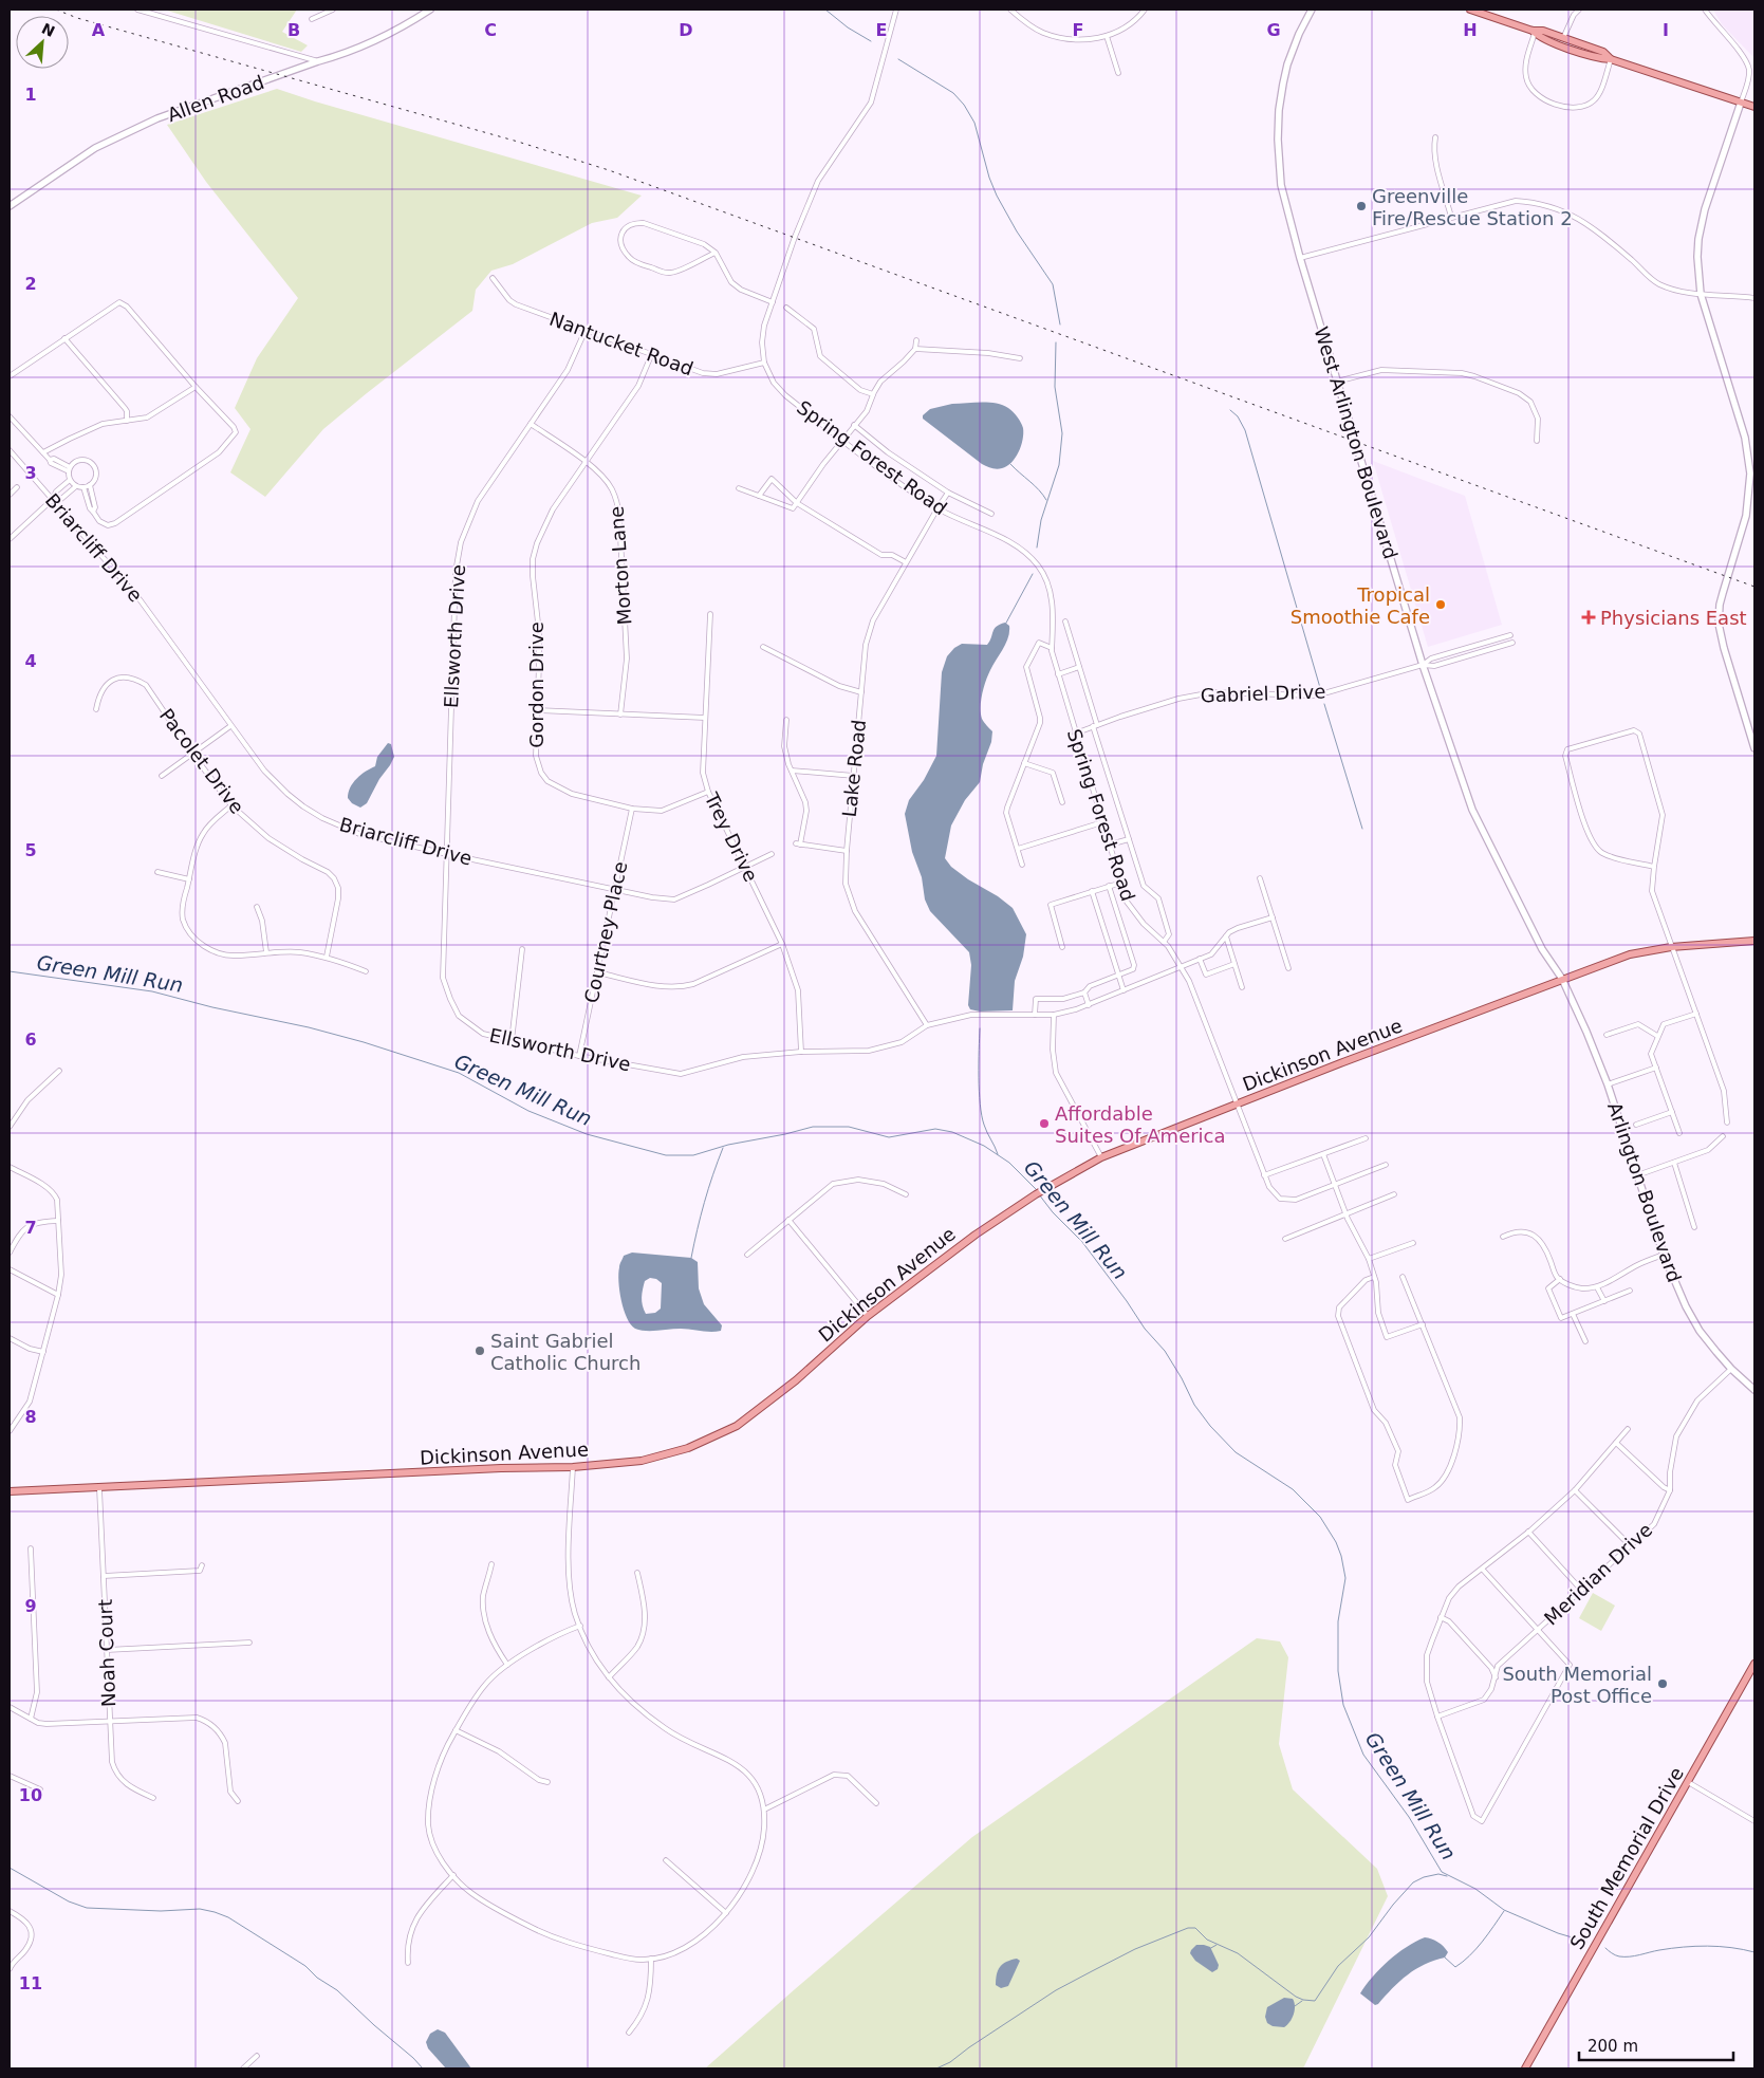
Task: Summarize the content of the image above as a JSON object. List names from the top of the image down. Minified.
{"streets":{"main road":["Allen Road","West Arlington Boulevard","Dickinson Avenue","Arlington Boulevard","South Memorial Drive"],"street":["Nantucket Road","Spring Forest Road","Briarcliff Drive","Morton Lane","Ellsworth Drive","Gordon Drive","Gabriel Drive","Pacolet Drive","Lake Road","Trey Drive","Courtney Place","Meridian Drive","Noah Court"]},"crossings":[["Nantucket Road","Spring Forest Road"],["Nantucket Road","Ellsworth Drive"],["Nantucket Road","Gordon Drive"],["West Arlington Boulevard","Gabriel Drive"],["West Arlington Boulevard","Dickinson Avenue"],["West Arlington Boulevard","Arlington Boulevard"],["Spring Forest Road","Ellsworth Drive"],["Spring Forest Road","Gabriel Drive"],["Spring Forest Road","Lake Road"],["Spring Forest Road","Dickinson Avenue"],["Briarcliff Drive","Ellsworth Drive"],["Briarcliff Drive","Trey Drive"],["Briarcliff Drive","Courtney Place"],["Morton Lane","Ellsworth Drive"],["Morton Lane","Gordon Drive"],["Ellsworth Drive","Lake Road"],["Ellsworth Drive","Trey Drive"],["Ellsworth Drive","Courtney Place"],["Gordon Drive","Trey Drive"],["Gordon Drive","Courtney Place"],["Dickinson Avenue","Arlington Boulevard"],["Dickinson Avenue","Noah Court"],["Arlington Boulevard","Meridian Drive"]],"water":["Green Mill Run"],"places":{"other":["Greenville Fire/Rescue Station 2","Tropical Smoothie Cafe","Affordable Suites Of America","Saint Gabriel Catholic Church","South Memorial Post Office"],"health":["Physicians East"]},"scale_bar":"200 m","north":"top right","grid":{"columns":["A","B","C","D","E","F","G","H","I"],"rows":["1","2","3","4","5","6","7","8","9","10","11"]}}
